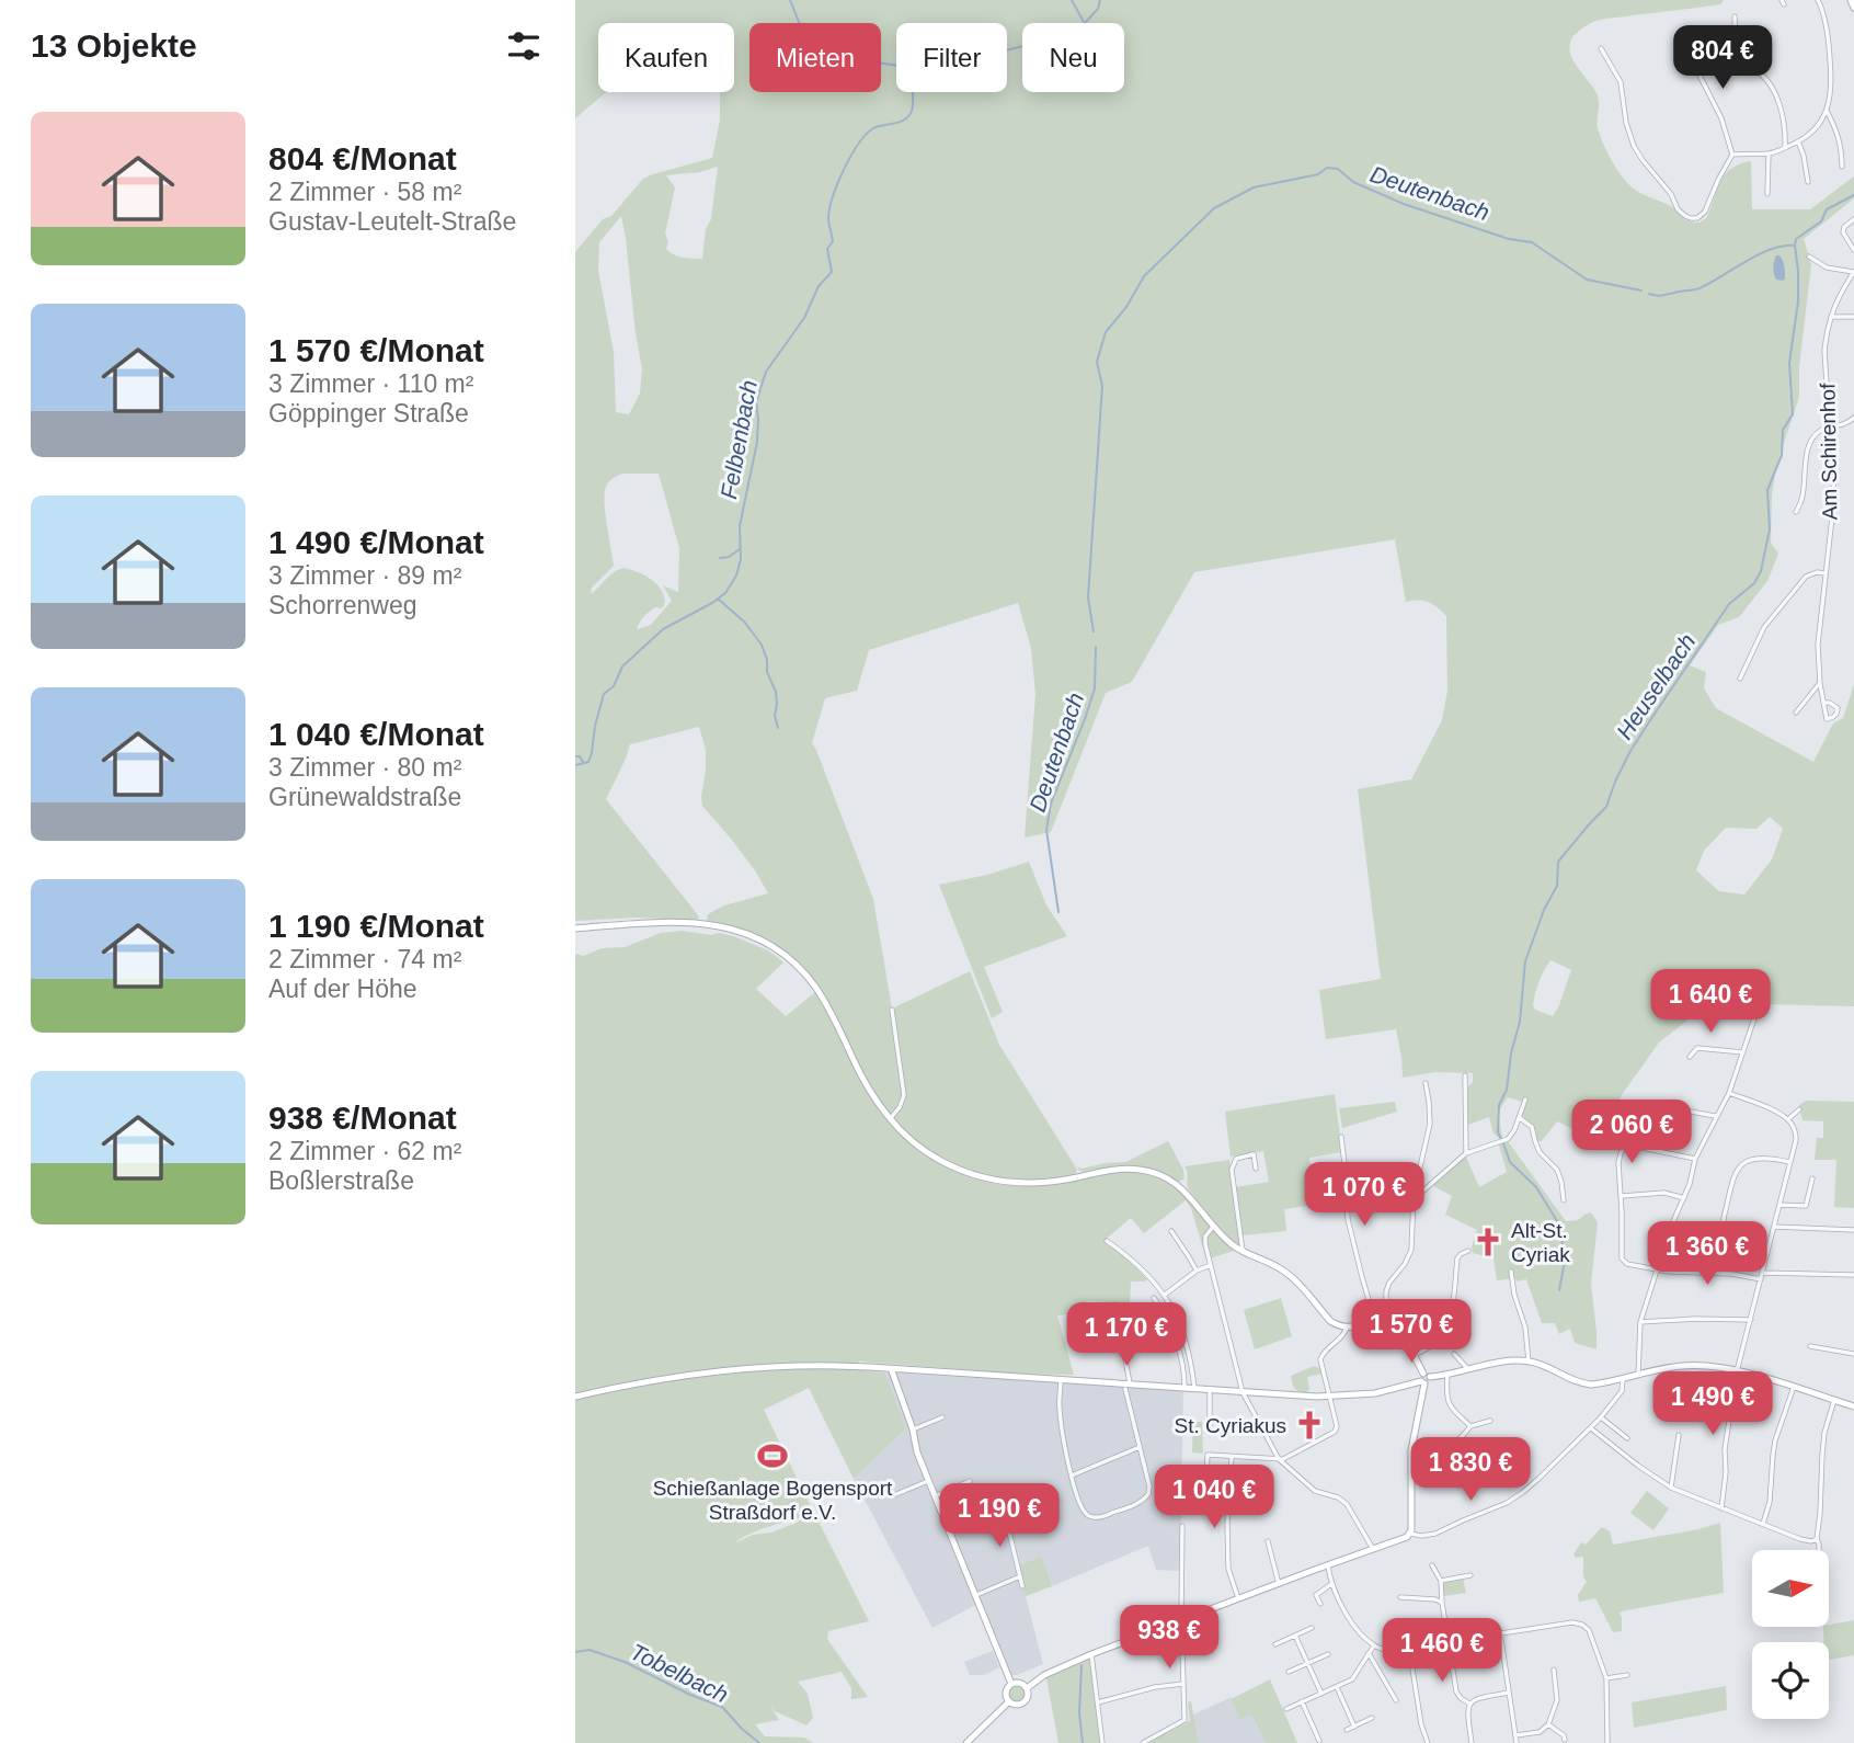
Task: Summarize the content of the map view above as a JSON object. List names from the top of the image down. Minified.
{"streets":{"street":["Am Schirenhof"]},"water":["Deutenbach","Felbenbach","Heuselbach","Tobelbach"],"places":{"church":["Alt-St. Cyriak","St. Cyriakus"],"sports":["Schießanlage Bogensport Straßdorf e.V."]},"north":"right","page":{"heading":"13 Objekte","chip":["Kaufen","Mieten","Filter","Neu"],"price":["804 €","1 640 €","2 060 €","1 070 €","1 360 €","1 570 €","1 170 €","1 490 €","1 830 €","1 040 €","1 190 €","938 €","1 460 €"],"list":[{"name":"804 €/Monat","note":"2 Zimmer · 58 m² · Gustav-Leutelt-Straße"},{"name":"1 570 €/Monat","note":"3 Zimmer · 110 m² · Göppinger Straße"},{"name":"1 490 €/Monat","note":"3 Zimmer · 89 m² · Schorrenweg"},{"name":"1 040 €/Monat","note":"3 Zimmer · 80 m² · Grünewaldstraße"},{"name":"1 190 €/Monat","note":"2 Zimmer · 74 m² · Auf der Höhe"},{"name":"938 €/Monat","note":"2 Zimmer · 62 m² · Boßlerstraße"}]}}
